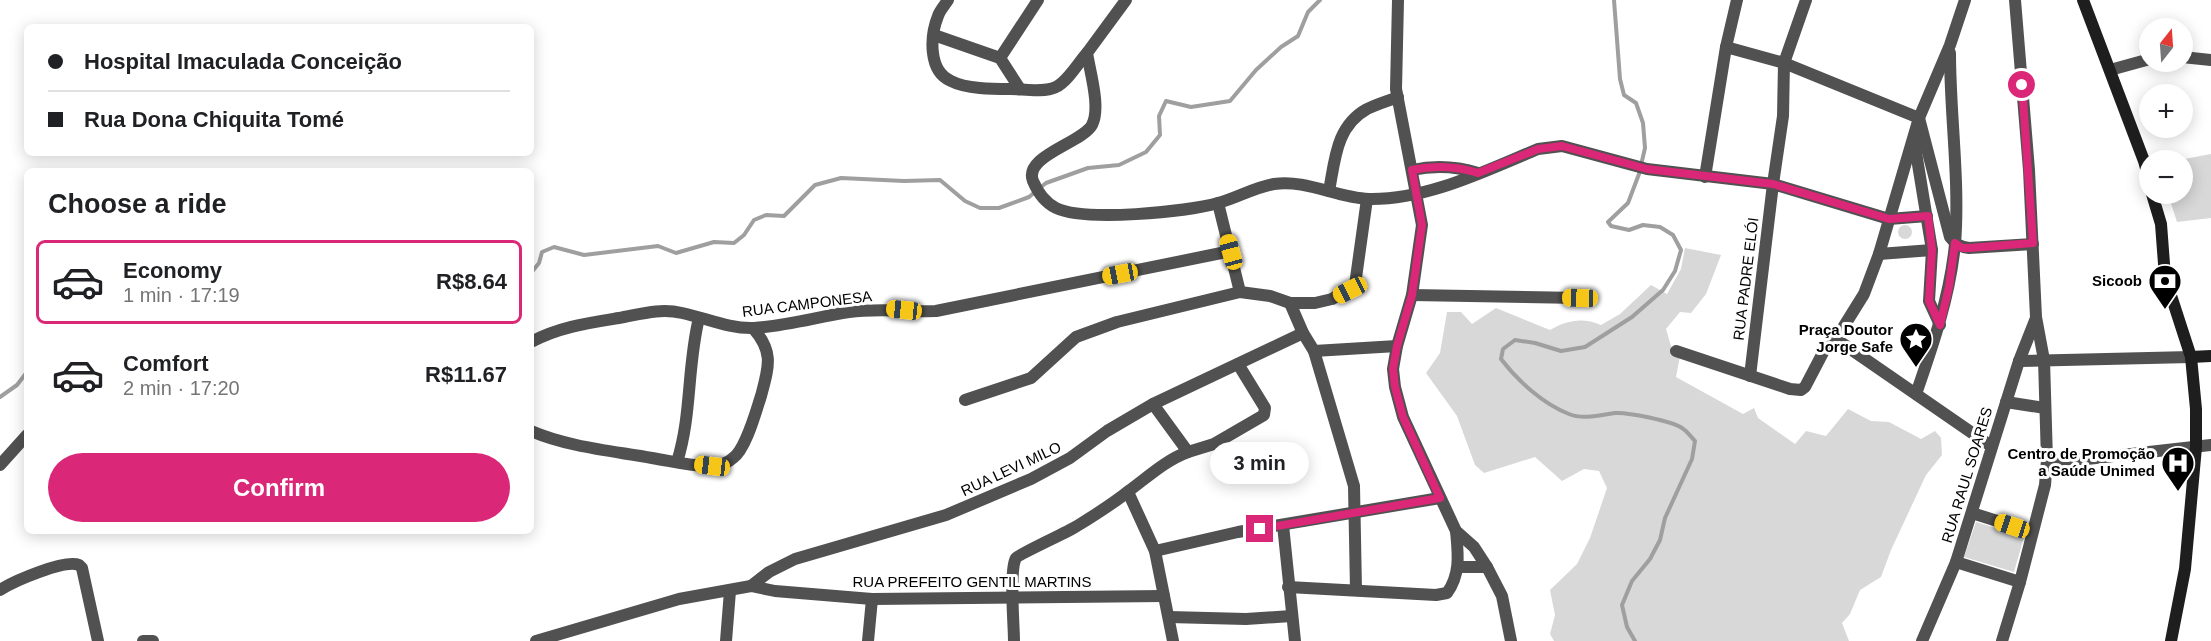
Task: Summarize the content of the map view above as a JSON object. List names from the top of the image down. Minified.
{"streets":{"street":["RUA PADRE ELÓI","RUA CAMPONESA","RUA LEVI MILO","RUA RAUL SOARES","RUA PREFEITO GENTIL MARTINS"]},"crossings":[["RUA LEVI MILO","RUA PREFEITO GENTIL MARTINS"]],"places":{"bank":["Sicoob"],"place":["Praça Doutor Jorge Safe"],"hospital":["Centro de Promoção a Saúde Unimed"]},"north":"top","page":{"map_buttons":["+","−"],"banner":["Hospital Imaculada Conceição","Rua Dona Chiquita Tomé"],"heading":"Choose a ride","list":[{"name":"Economy","note":"1 min · 17:19","value":"R$8.64"},{"name":"Comfort","note":"2 min · 17:20","value":"R$11.67"}],"buttons":"Confirm","bubble":"3 min"}}
